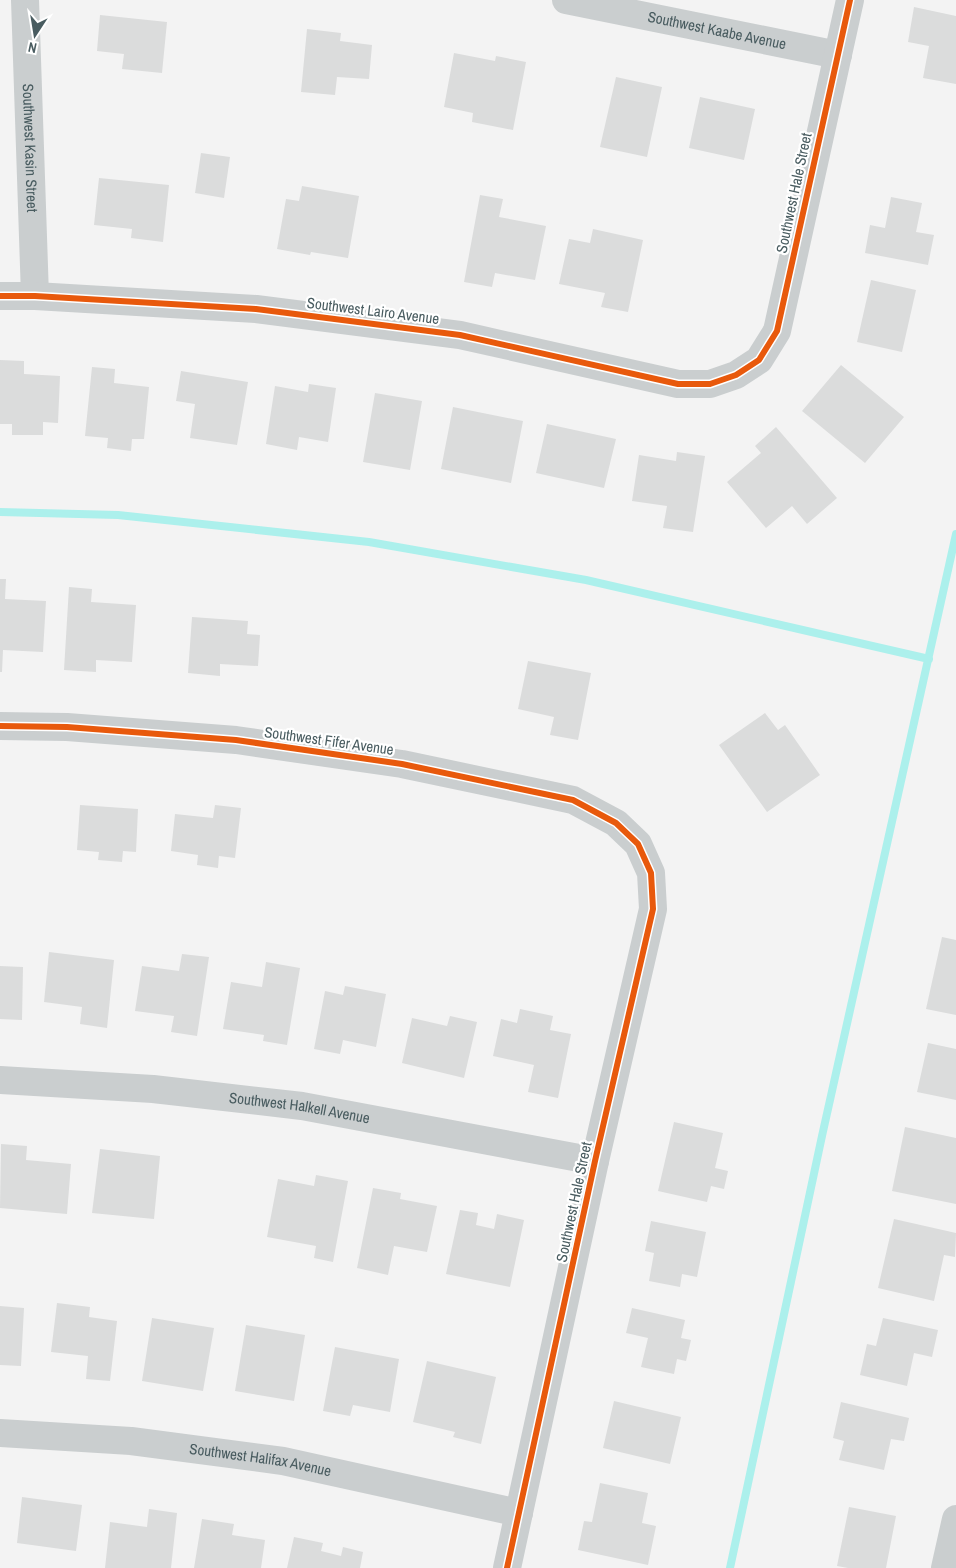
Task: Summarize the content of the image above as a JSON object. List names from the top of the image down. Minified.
{"streets":{"street":["Southwest Kaabe Avenue","Southwest Kasin Street","Southwest Hale Street","Southwest Lairo Avenue","Southwest Fifer Avenue","Southwest Halkell Avenue","Southwest Halifax Avenue"]},"crossings":[["Southwest Kaabe Avenue","Southwest Hale Street"],["Southwest Kasin Street","Southwest Lairo Avenue"],["Southwest Hale Street","Southwest Lairo Avenue"],["Southwest Hale Street","Southwest Fifer Avenue"],["Southwest Hale Street","Southwest Halkell Avenue"],["Southwest Hale Street","Southwest Halifax Avenue"]],"north":"bottom"}
